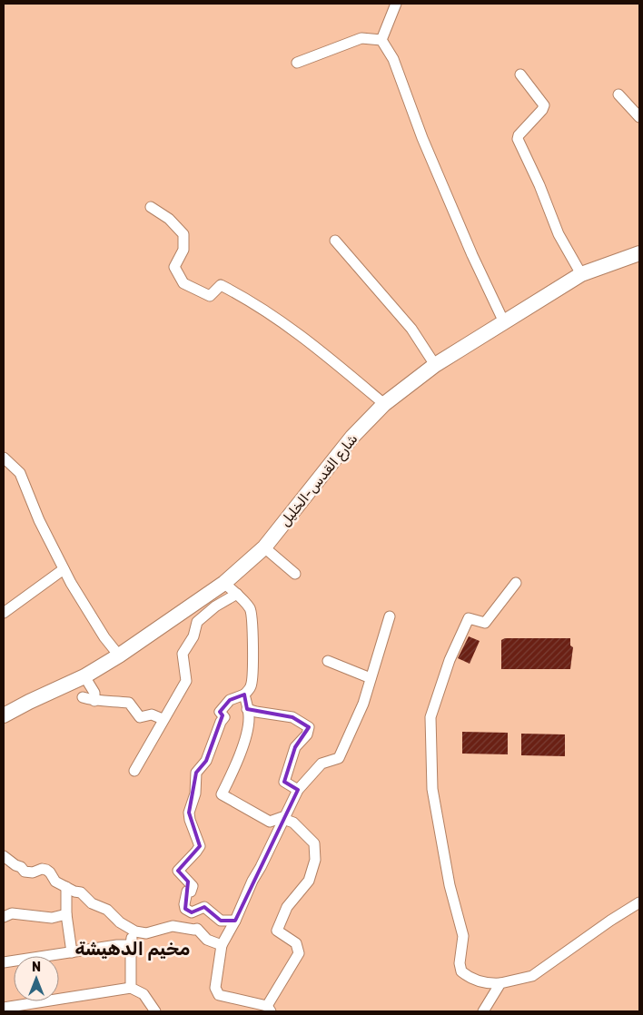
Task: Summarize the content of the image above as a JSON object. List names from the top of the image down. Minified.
{"streets":{"main road":["شارع القدس-الخليل"]},"districts":["مخيم الدهيشة"],"north":"top"}
